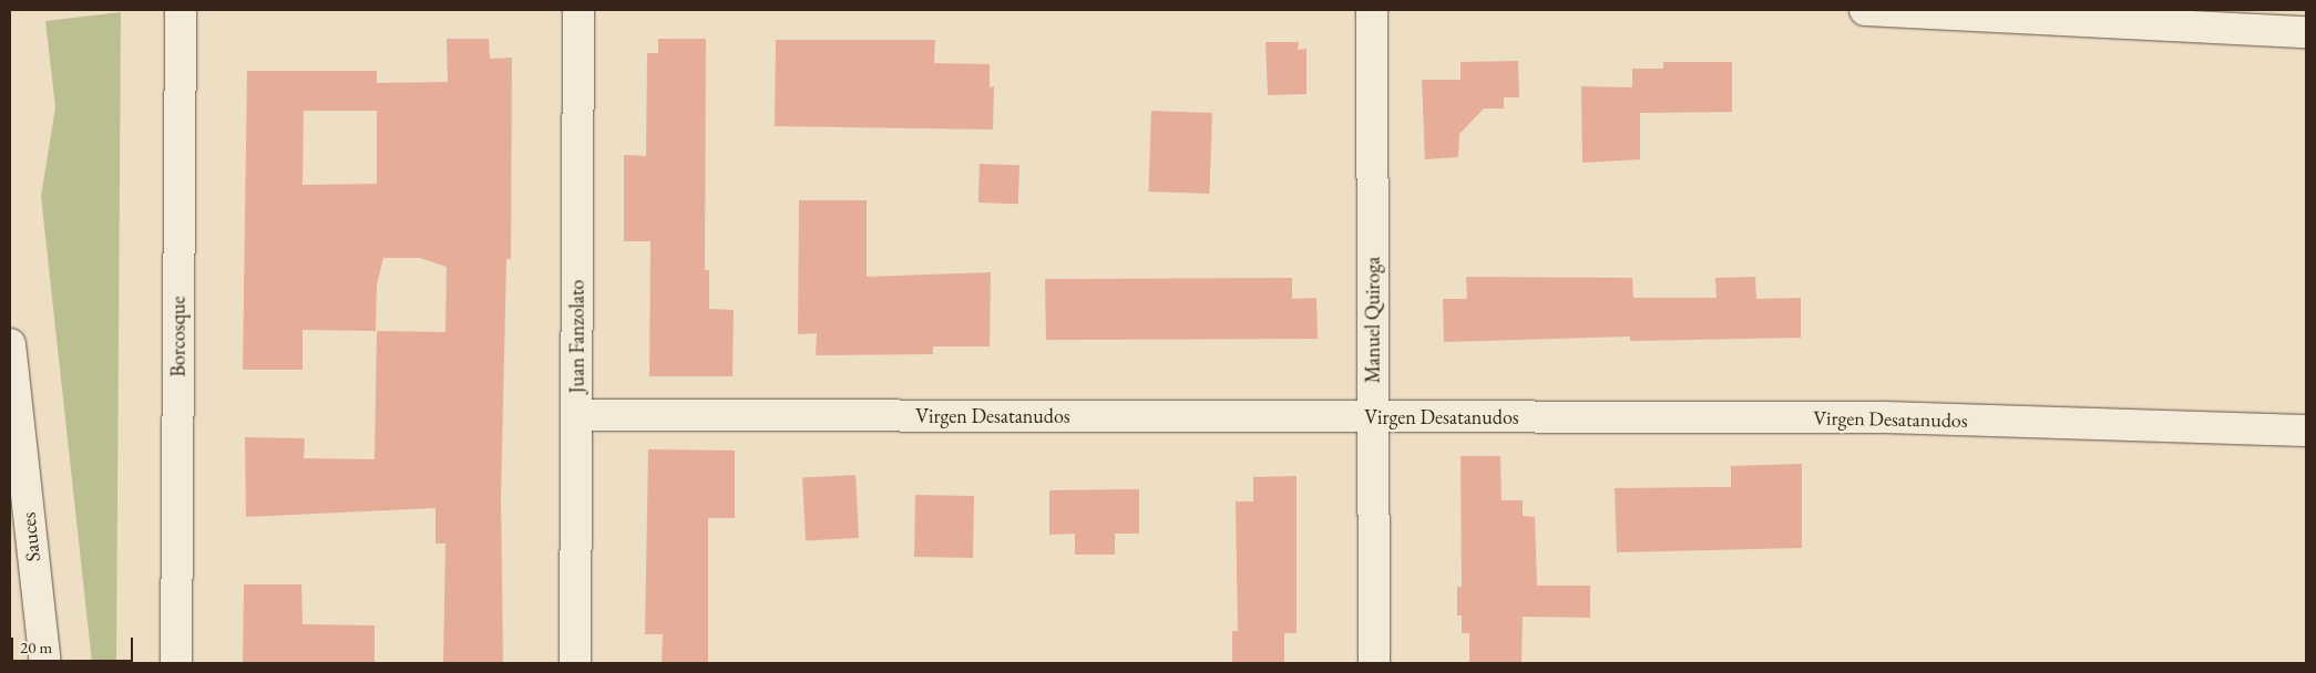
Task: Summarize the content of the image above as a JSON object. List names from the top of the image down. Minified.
{"streets":{"street":["Manuel Quiroga","Borcosque","Juan Fanzolato","Virgen Desatanudos","Sauces"]},"crossings":[["Manuel Quiroga","Virgen Desatanudos"],["Juan Fanzolato","Virgen Desatanudos"]],"scale_bar":"20 m"}
